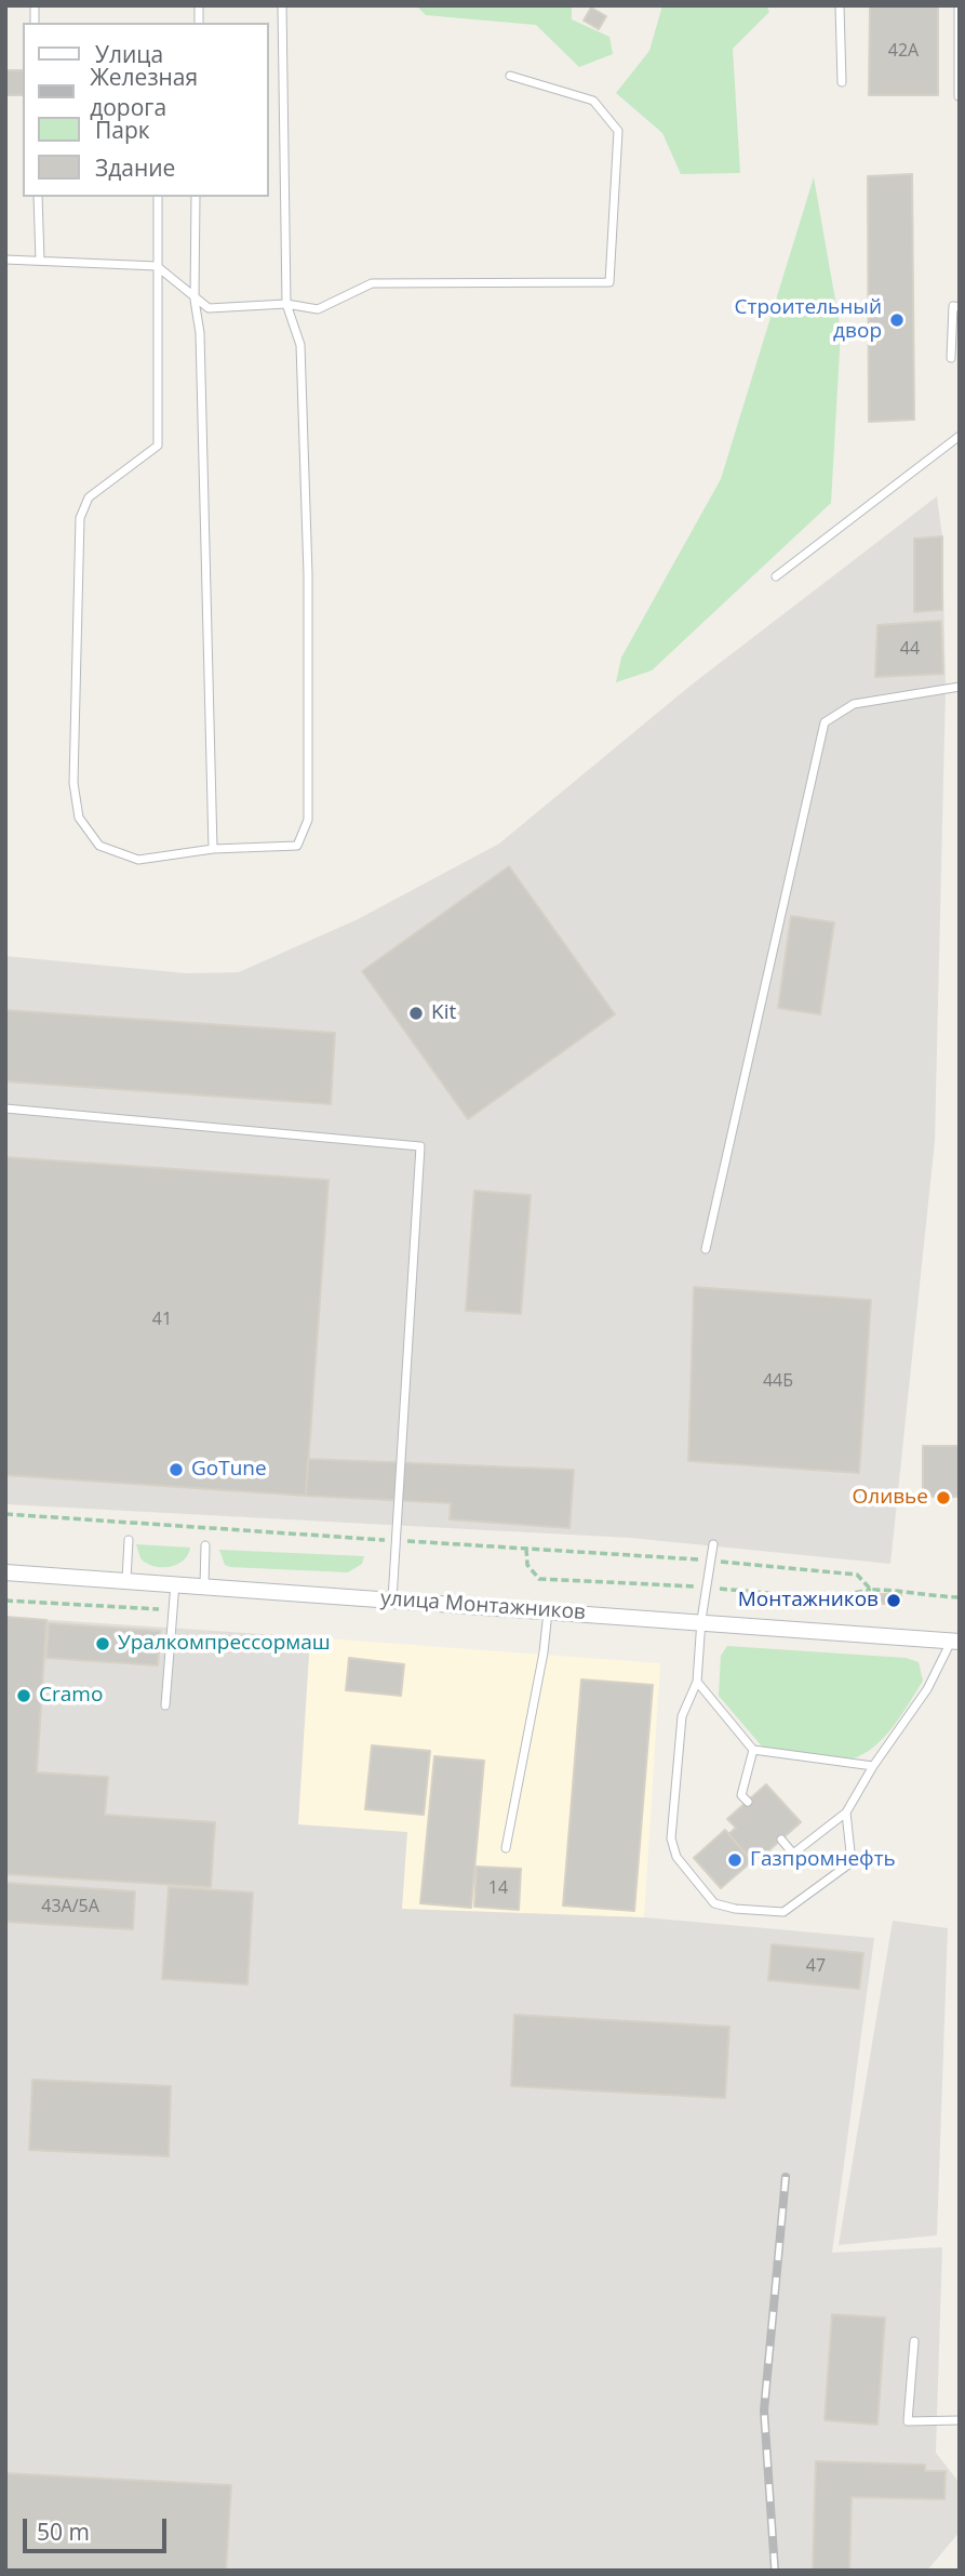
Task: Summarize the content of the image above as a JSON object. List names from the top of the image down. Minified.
{"streets":{"street":["улица Монтажников"]},"places":["Строительный двор","Kit","GoTune","Оливье","Монтажников","Уралкомпрессормаш","Cramo","Газпромнефть"],"house_numbers":["42А","44","41","44Б","14","43А/5А","47"],"legend":["Улица","Железная дорога","Парк","Здание"],"scale_bar":"50 m"}
